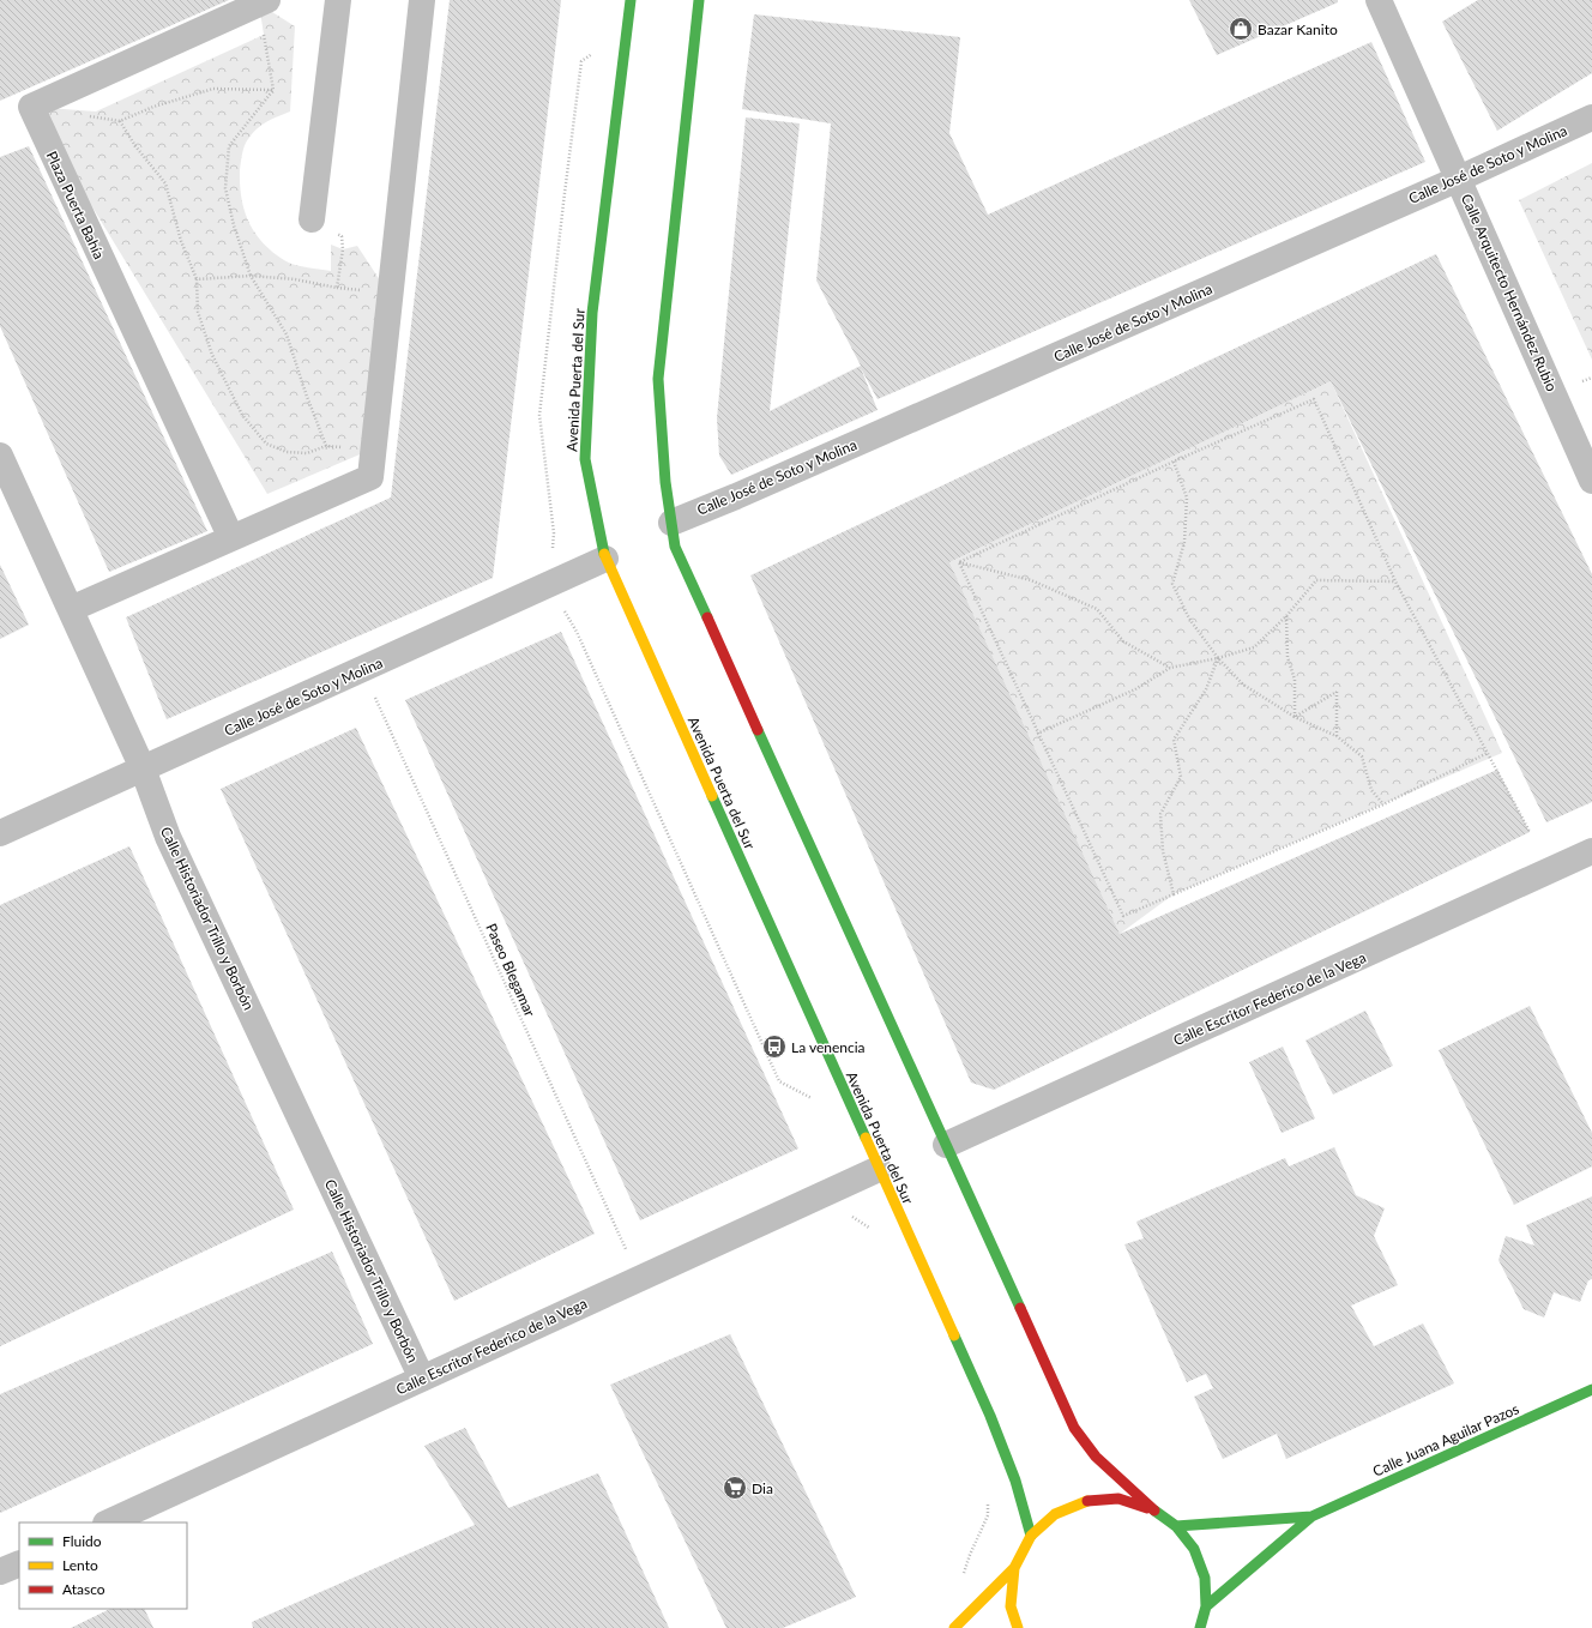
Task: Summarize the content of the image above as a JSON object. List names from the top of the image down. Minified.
{"streets":{"main road":["Avenida Puerta del Sur","Calle Juana Aguilar Pazos"],"street":["Calle José de Soto y Molina","Plaza Puerta Bahía","Calle Arquitecto Hernández Rubio","Calle Historiador Trillo y Borbón","Calle Escritor Federico de la Vega"],"path":["Paseo Blegamar"]},"crossings":[["Calle José de Soto y Molina","Calle Arquitecto Hernández Rubio"],["Calle José de Soto y Molina","Avenida Puerta del Sur"],["Calle José de Soto y Molina","Calle Historiador Trillo y Borbón"],["Calle José de Soto y Molina","Paseo Blegamar"],["Avenida Puerta del Sur","Calle Escritor Federico de la Vega"],["Calle Historiador Trillo y Borbón","Calle Escritor Federico de la Vega"],["Paseo Blegamar","Calle Escritor Federico de la Vega"]],"places":{"shop":["Bazar Kanito"],"bus stop":["La venencia"],"supermarket":["Dia"]},"legend":["Fluido","Lento","Atasco"]}
